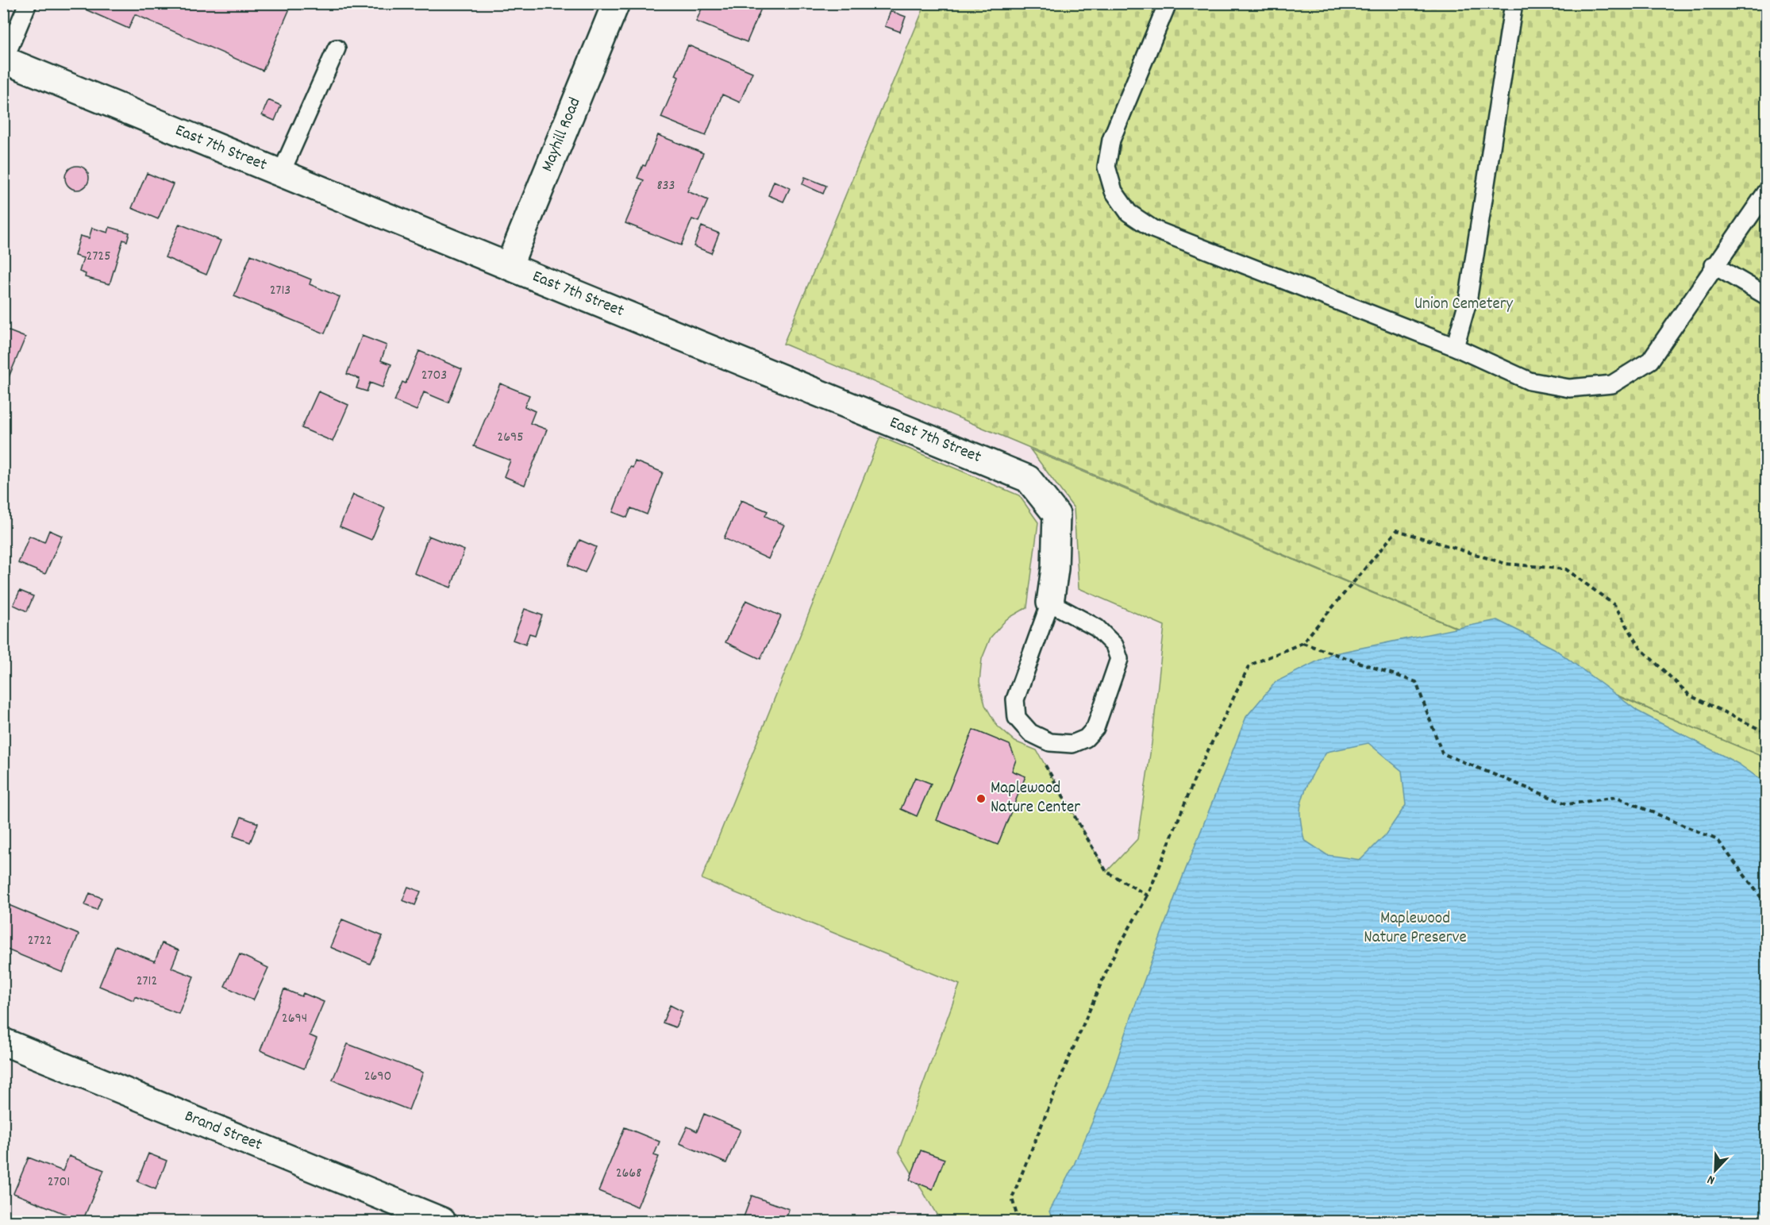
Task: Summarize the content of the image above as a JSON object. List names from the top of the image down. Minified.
{"streets":{"street":["Mayhill Road","East 7th Street","Brand Street"]},"crossings":[["Mayhill Road","East 7th Street"]],"parks":["Union Cemetery","Maplewood Nature Preserve"],"places":["Maplewood Nature Center"],"house_numbers":["833","2725","2713","2703","2695","2722","2712","2694","2690","2668","2701"],"north":"bottom left"}
